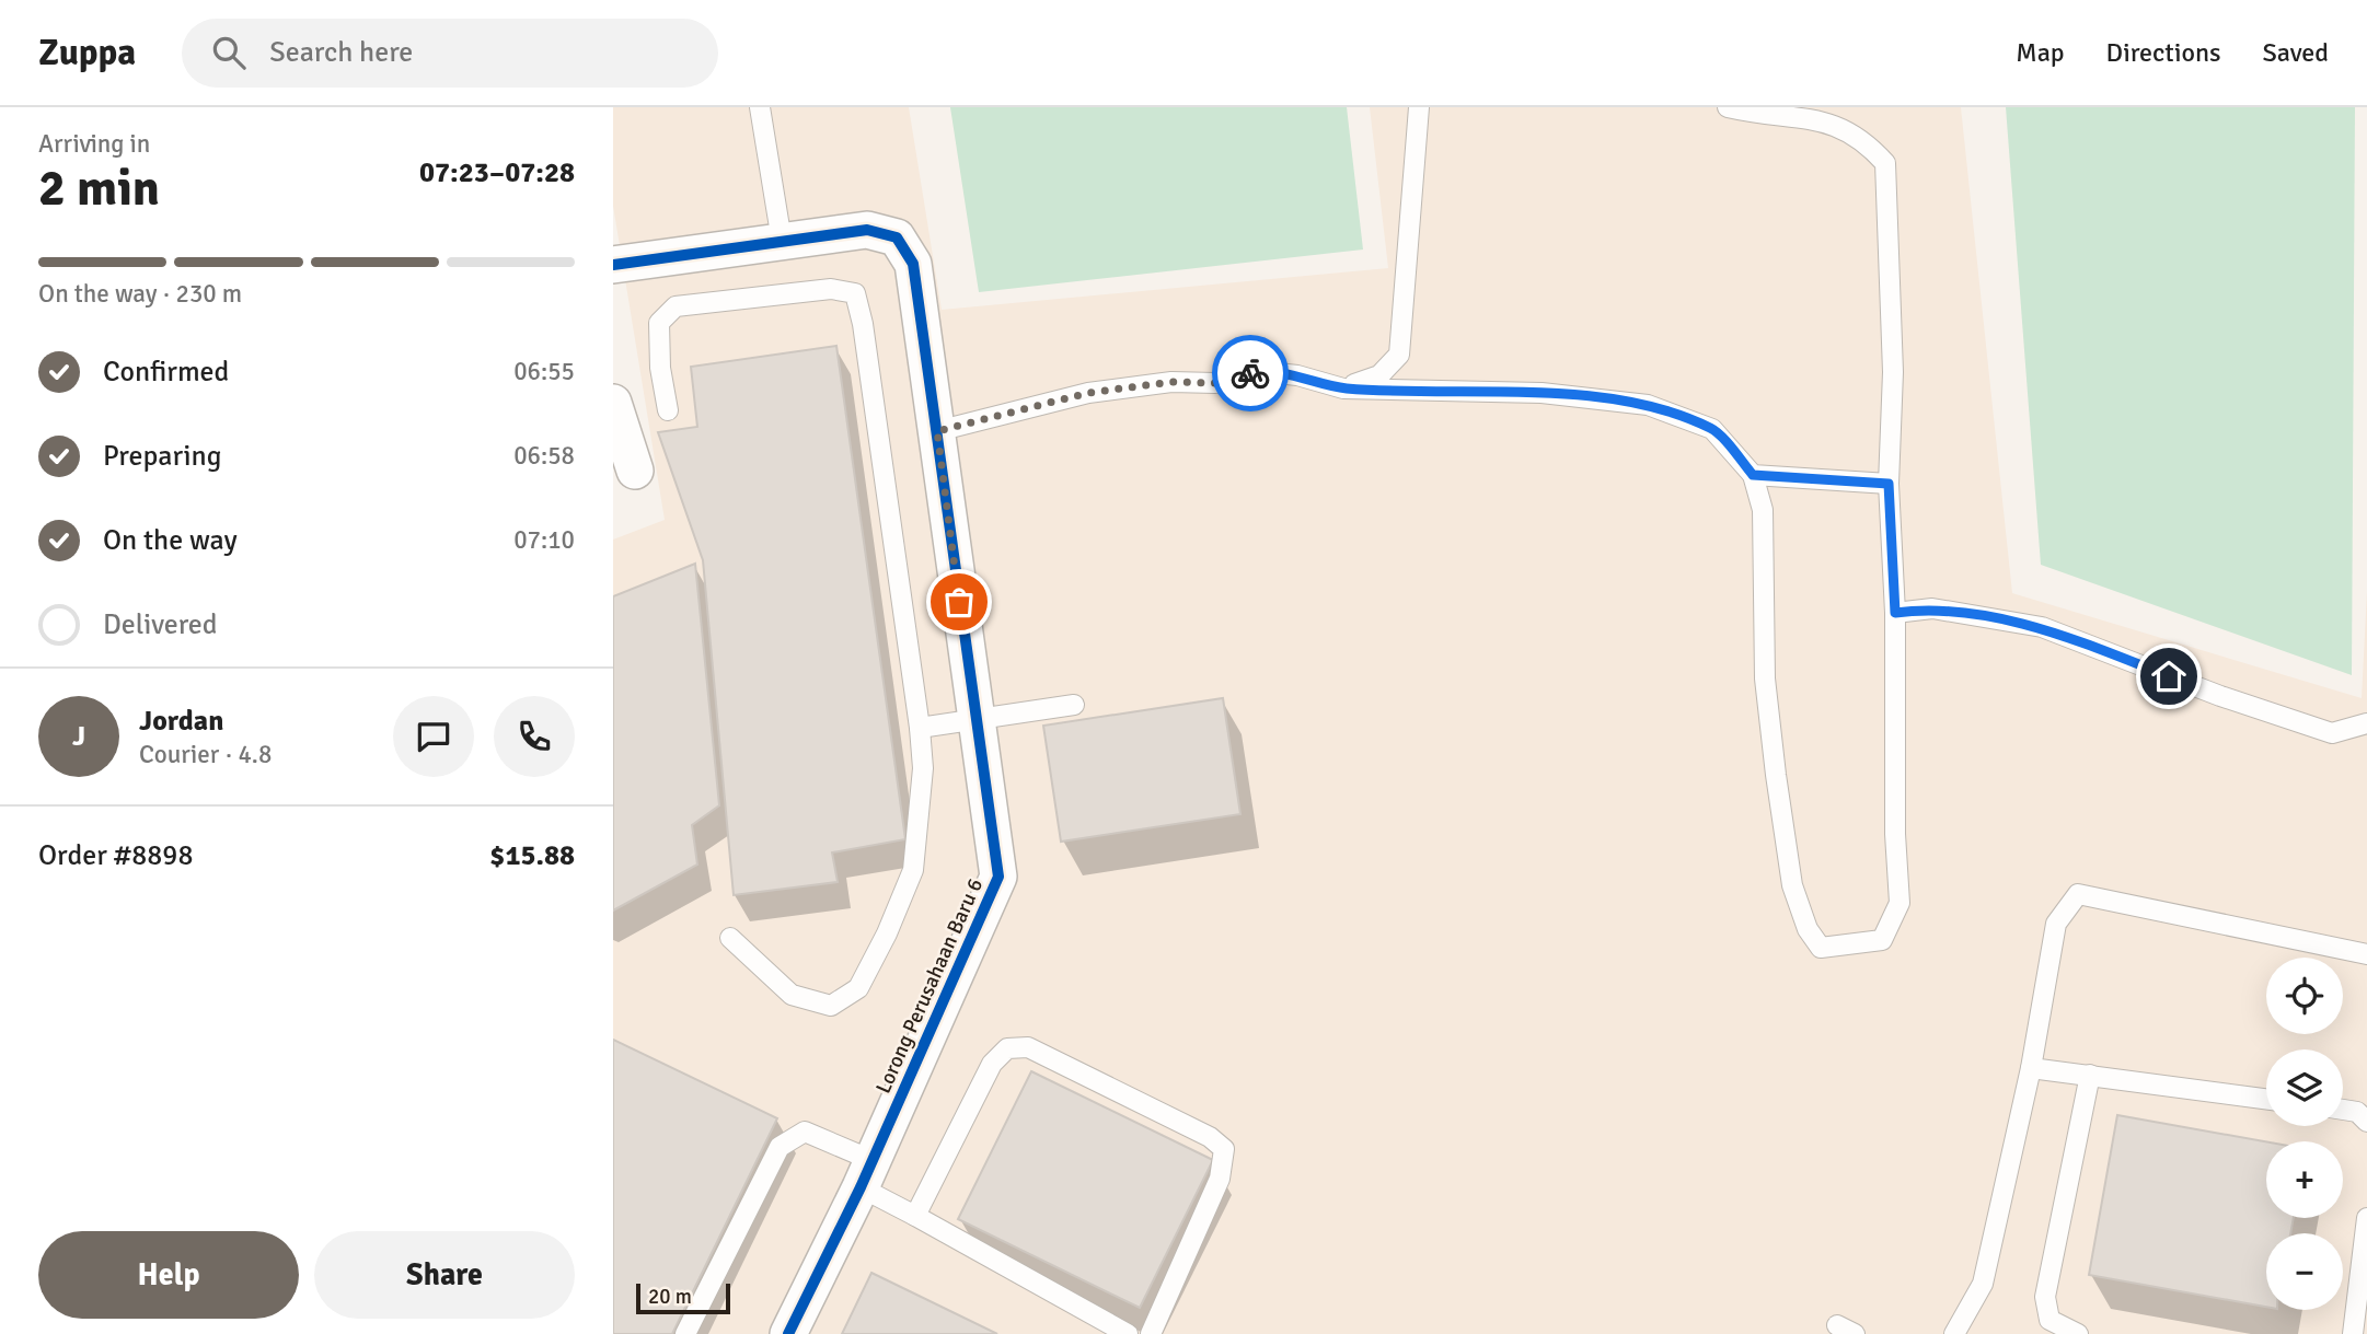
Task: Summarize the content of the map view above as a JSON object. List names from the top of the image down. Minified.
{"streets":{"street":["Lorong Perusahaan Baru 6"]},"scale_bar":"20 m","page":{"header":"Zuppa","search":"Search here","nav":["Map","Directions","Saved"],"heading":["2 min","Arriving in","07:23–07:28"],"panel":["Jordan","Courier · 4.8","Order #8898","$15.88"],"bar":"On the way · 230 m","list":[["Confirmed","06:55"],["Preparing","06:58"],["On the way","07:10"],"Delivered"],"round":"J","map_buttons":["+","−"],"buttons":["Help","Share"],"scale":"20 m"}}
